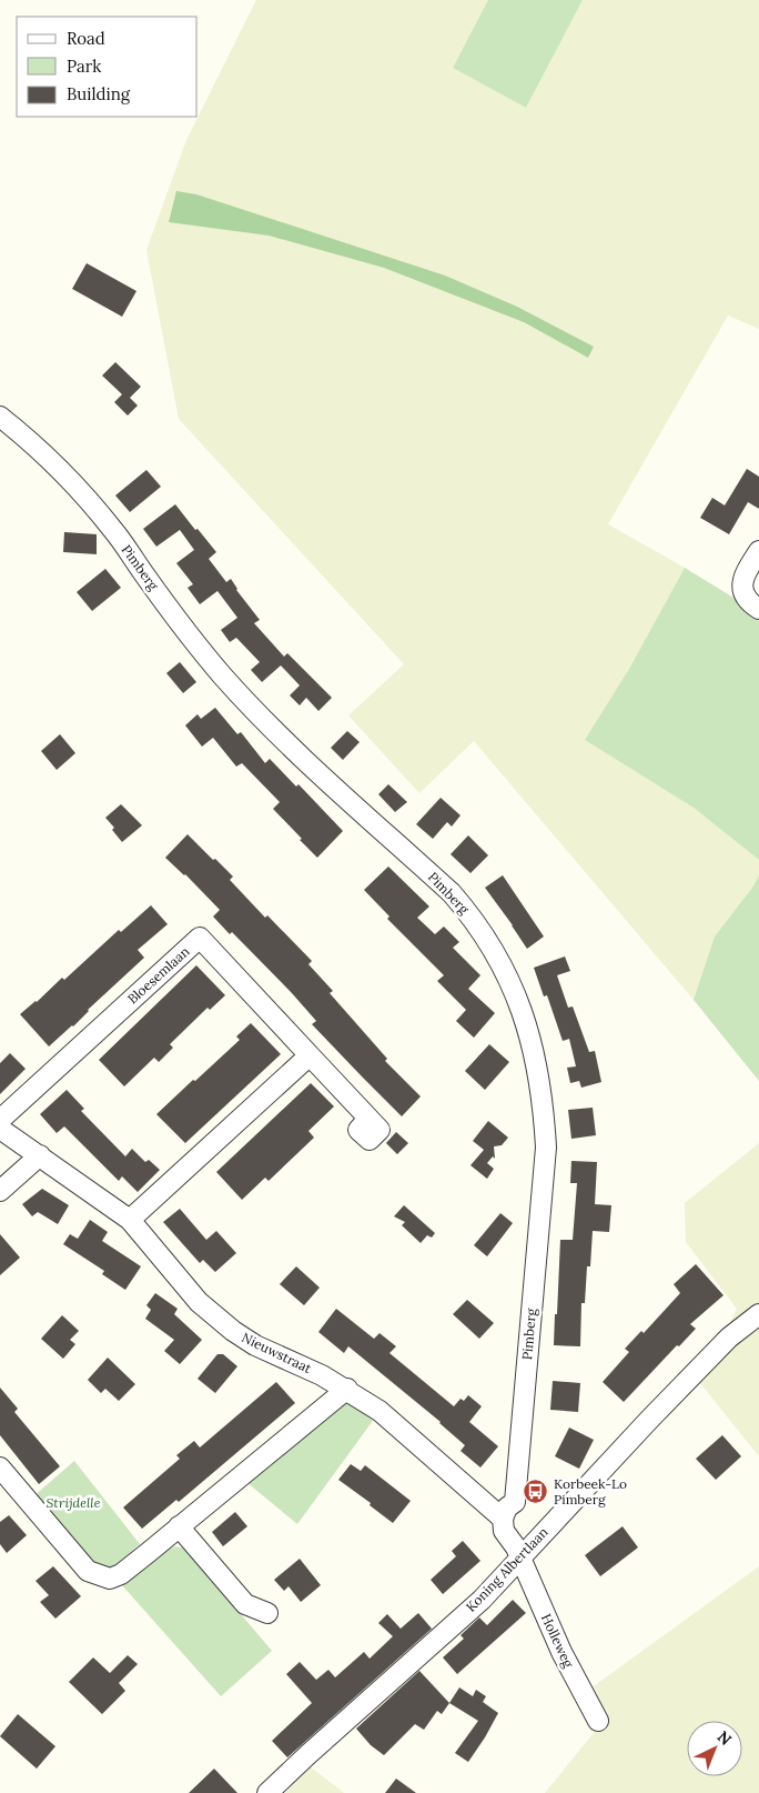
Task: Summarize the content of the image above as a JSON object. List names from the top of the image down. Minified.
{"streets":{"street":["Pimberg","Bloesemlaan","Nieuwstraat","Koning Albertlaan","Holleweg"]},"crossings":[["Pimberg","Nieuwstraat"],["Nieuwstraat","Koning Albertlaan"],["Nieuwstraat","Holleweg"],["Koning Albertlaan","Holleweg"]],"parks":["Strijdelle"],"places":{"bus stop":["Korbeek-Lo Pimberg"]},"legend":["Road","Park","Building"],"north":"top right"}
